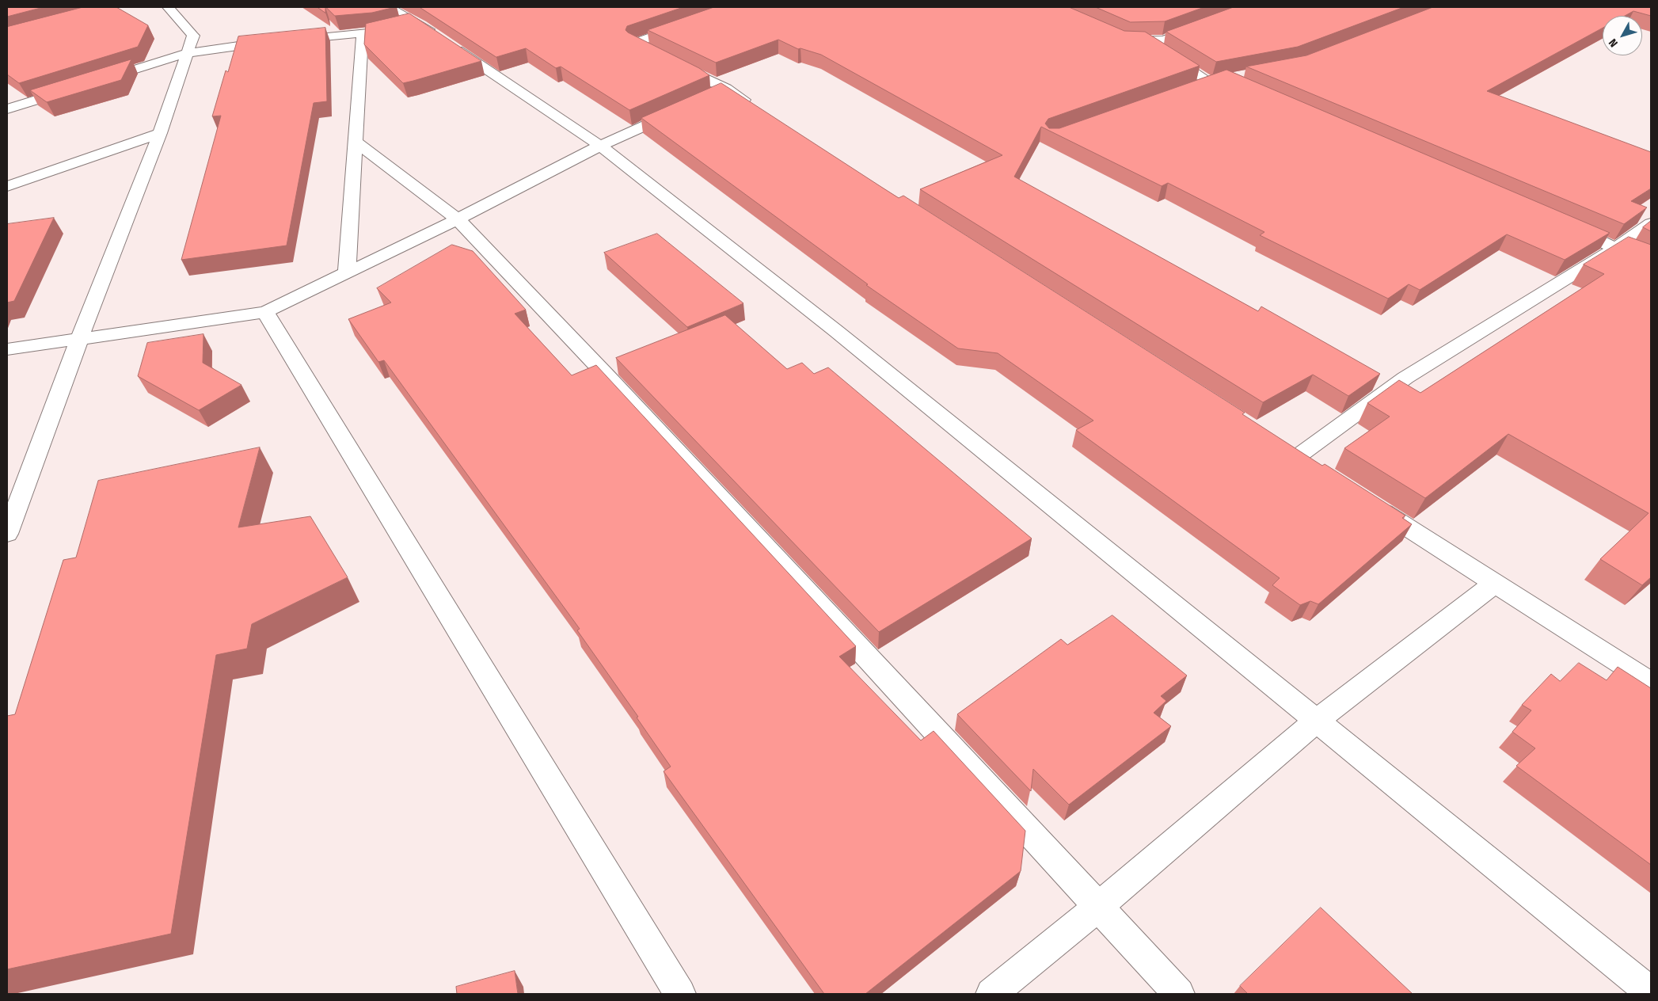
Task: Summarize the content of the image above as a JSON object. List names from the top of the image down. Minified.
{"north":"bottom left"}
